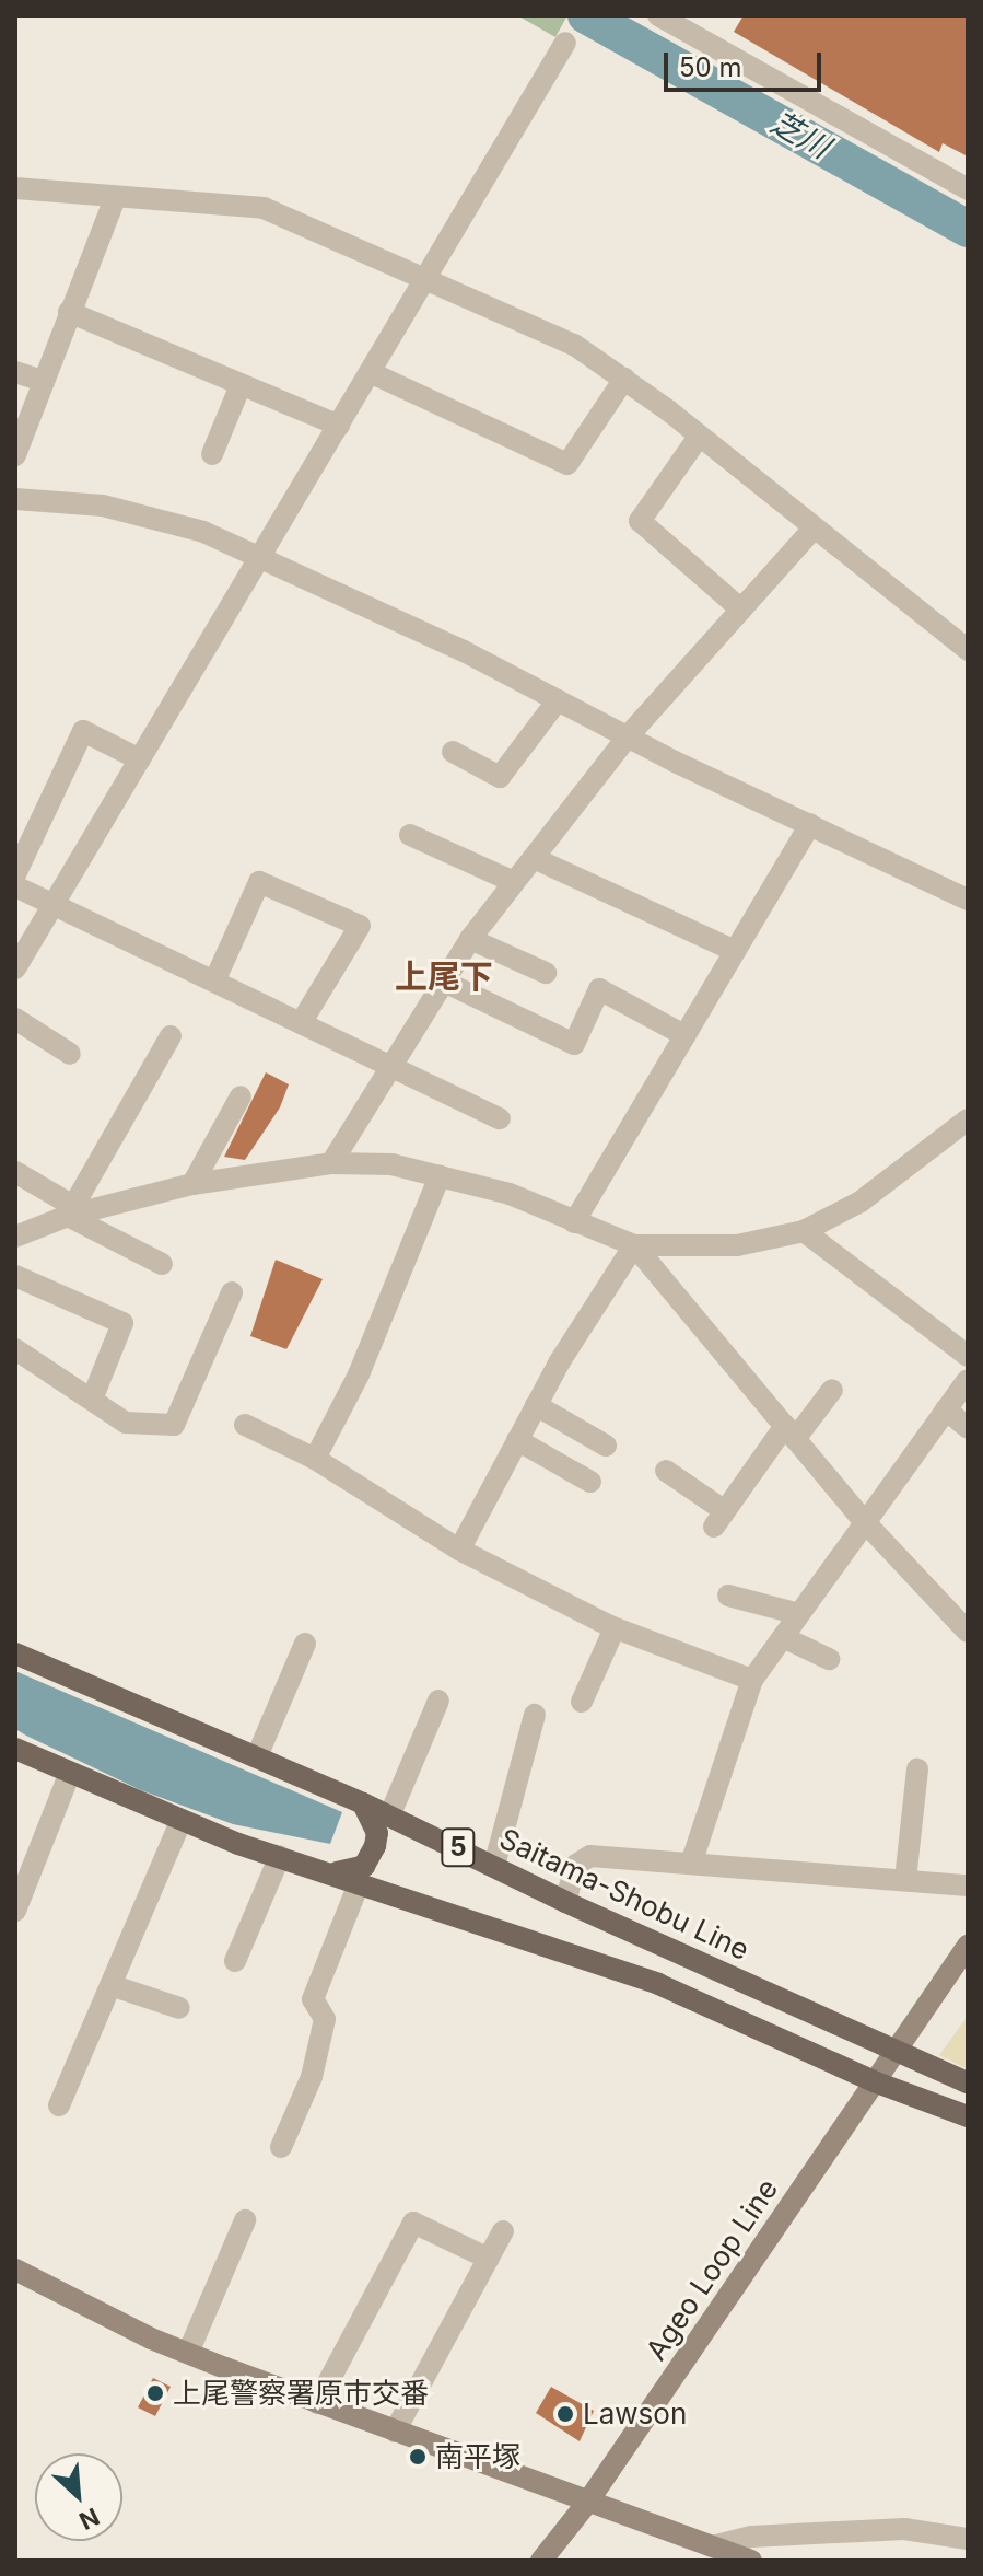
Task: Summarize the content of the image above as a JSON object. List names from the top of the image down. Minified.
{"streets":{"main road":["5","Saitama-Shobu Line"],"street":["Ageo Loop Line"]},"crossings":[["5","Ageo Loop Line"],["Saitama-Shobu Line","Ageo Loop Line"]],"districts":["上尾下"],"water":["芝川"],"places":["上尾警察署原市交番","Lawson","南平塚"],"scale_bar":"50 m","north":"bottom right"}
